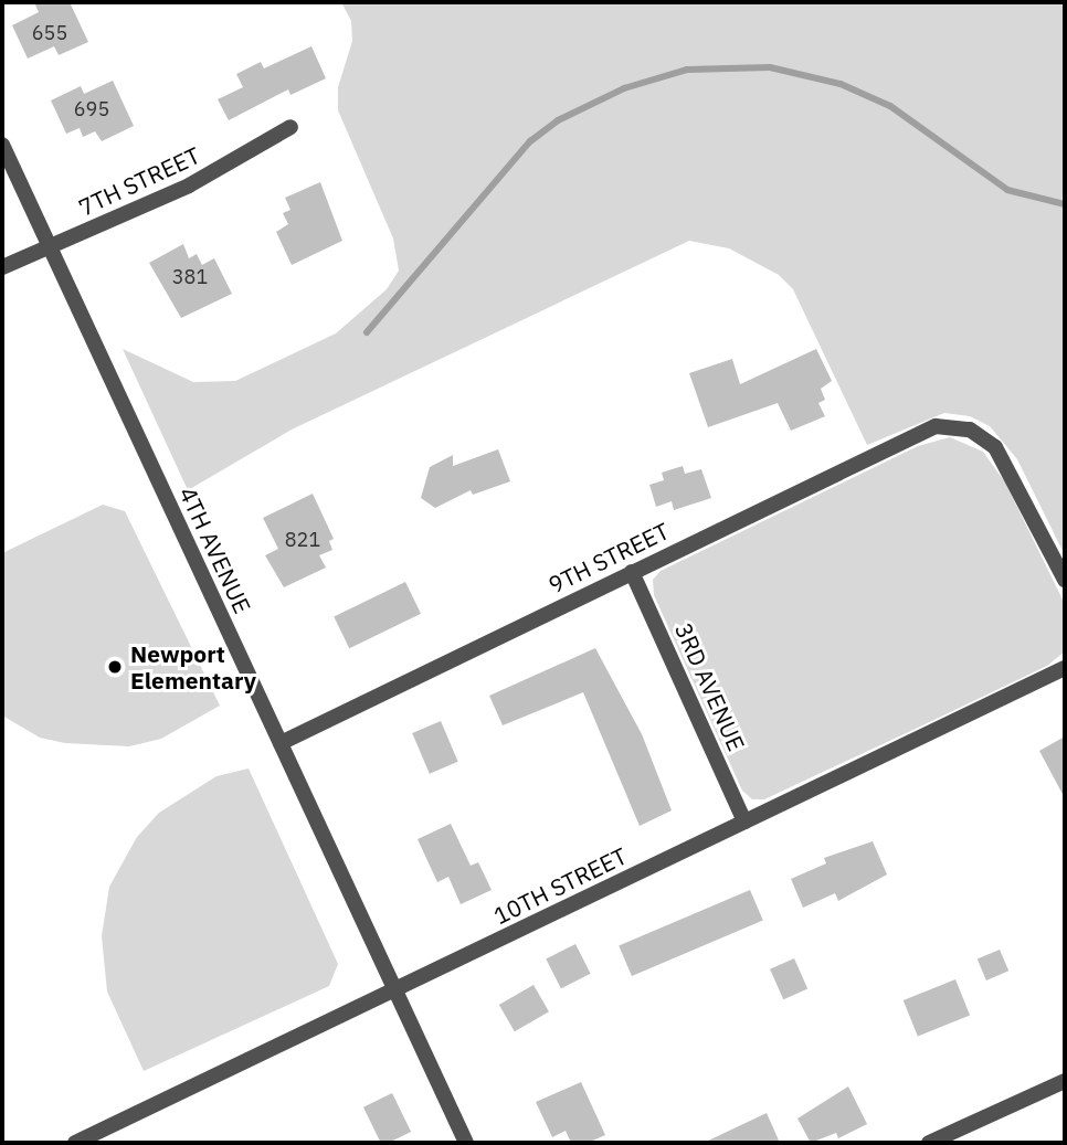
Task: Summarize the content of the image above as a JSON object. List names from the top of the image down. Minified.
{"streets":{"street":["7TH STREET","4TH AVENUE","9TH STREET","3RD AVENUE","10TH STREET"]},"crossings":[["7TH STREET","4TH AVENUE"],["4TH AVENUE","9TH STREET"],["4TH AVENUE","10TH STREET"],["9TH STREET","3RD AVENUE"],["3RD AVENUE","10TH STREET"]],"places":["Newport Elementary"],"house_numbers":["655","695","381","821"]}
